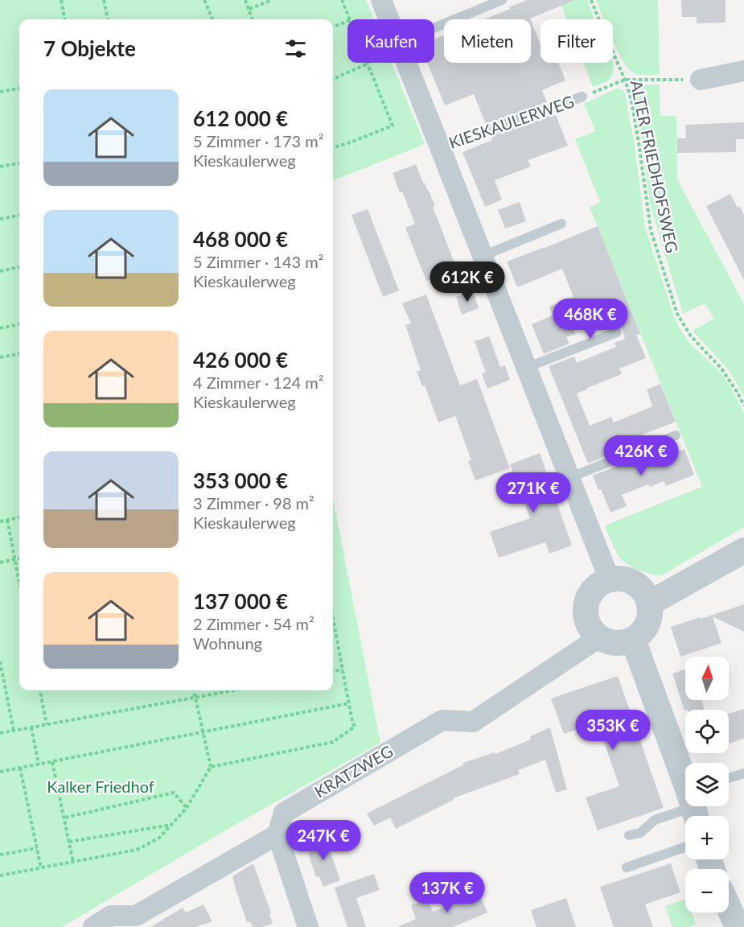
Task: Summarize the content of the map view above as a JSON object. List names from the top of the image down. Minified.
{"streets":{"street":["KIESKAULERWEG","KRATZWEG"],"path":["ALTER FRIEDHOFSWEG"]},"crossings":[["KIESKAULERWEG","KRATZWEG"]],"parks":["Kalker Friedhof"],"north":"top","page":{"chip":["Kaufen","Mieten","Filter"],"heading":"7 Objekte","list":[{"name":"612 000 €","note":"5 Zimmer · 173 m² · Kieskaulerweg"},{"name":"468 000 €","note":"5 Zimmer · 143 m² · Kieskaulerweg"},{"name":"426 000 €","note":"4 Zimmer · 124 m² · Kieskaulerweg"},{"name":"353 000 €","note":"3 Zimmer · 98 m² · Kieskaulerweg"},{"name":"137 000 €","note":"2 Zimmer · 54 m² · Wohnung"}],"price":["612K €","468K €","426K €","271K €","353K €","247K €","137K €"],"map_buttons":["+","−"]}}
